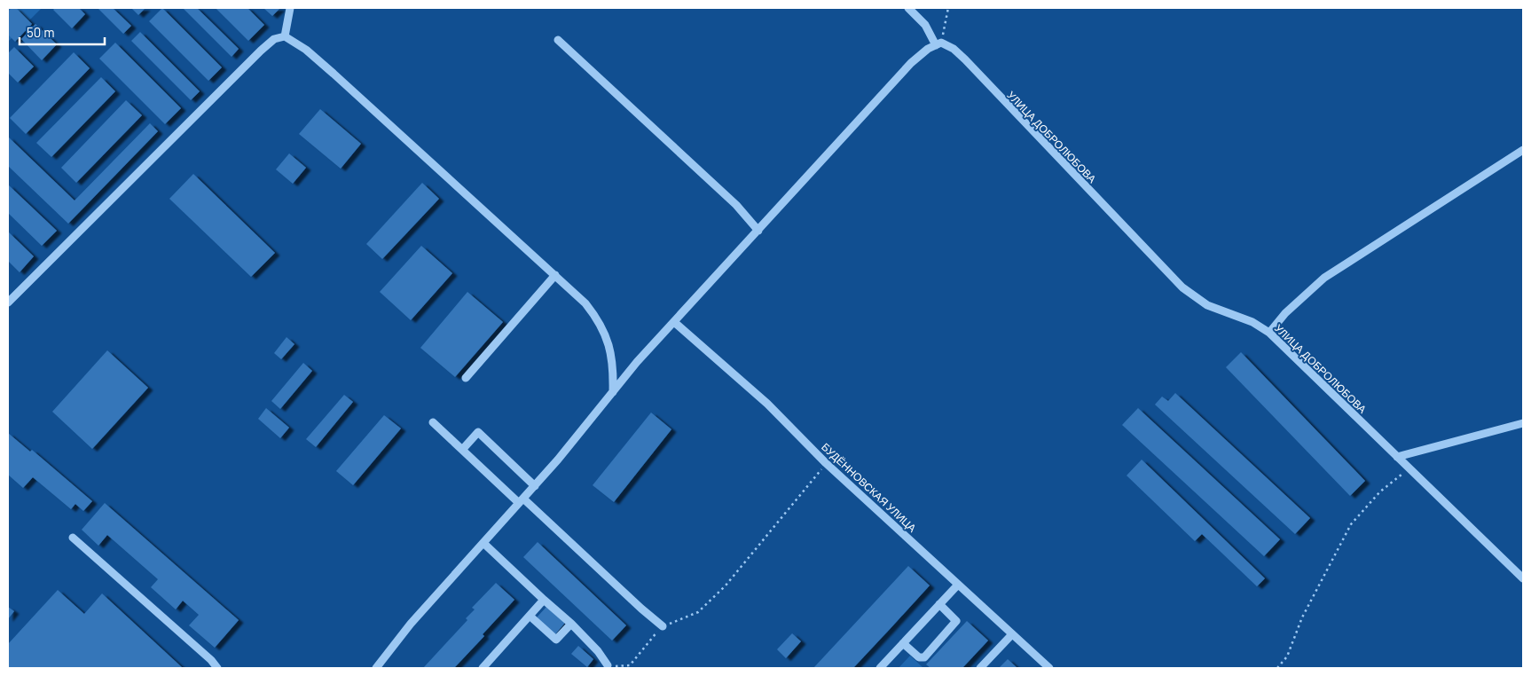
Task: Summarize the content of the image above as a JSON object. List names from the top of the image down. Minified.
{"streets":{"street":["УЛИЦА ДОБРОЛЮБОВА","БУДЁННОВСКАЯ УЛИЦА"]},"scale_bar":"50 m"}
